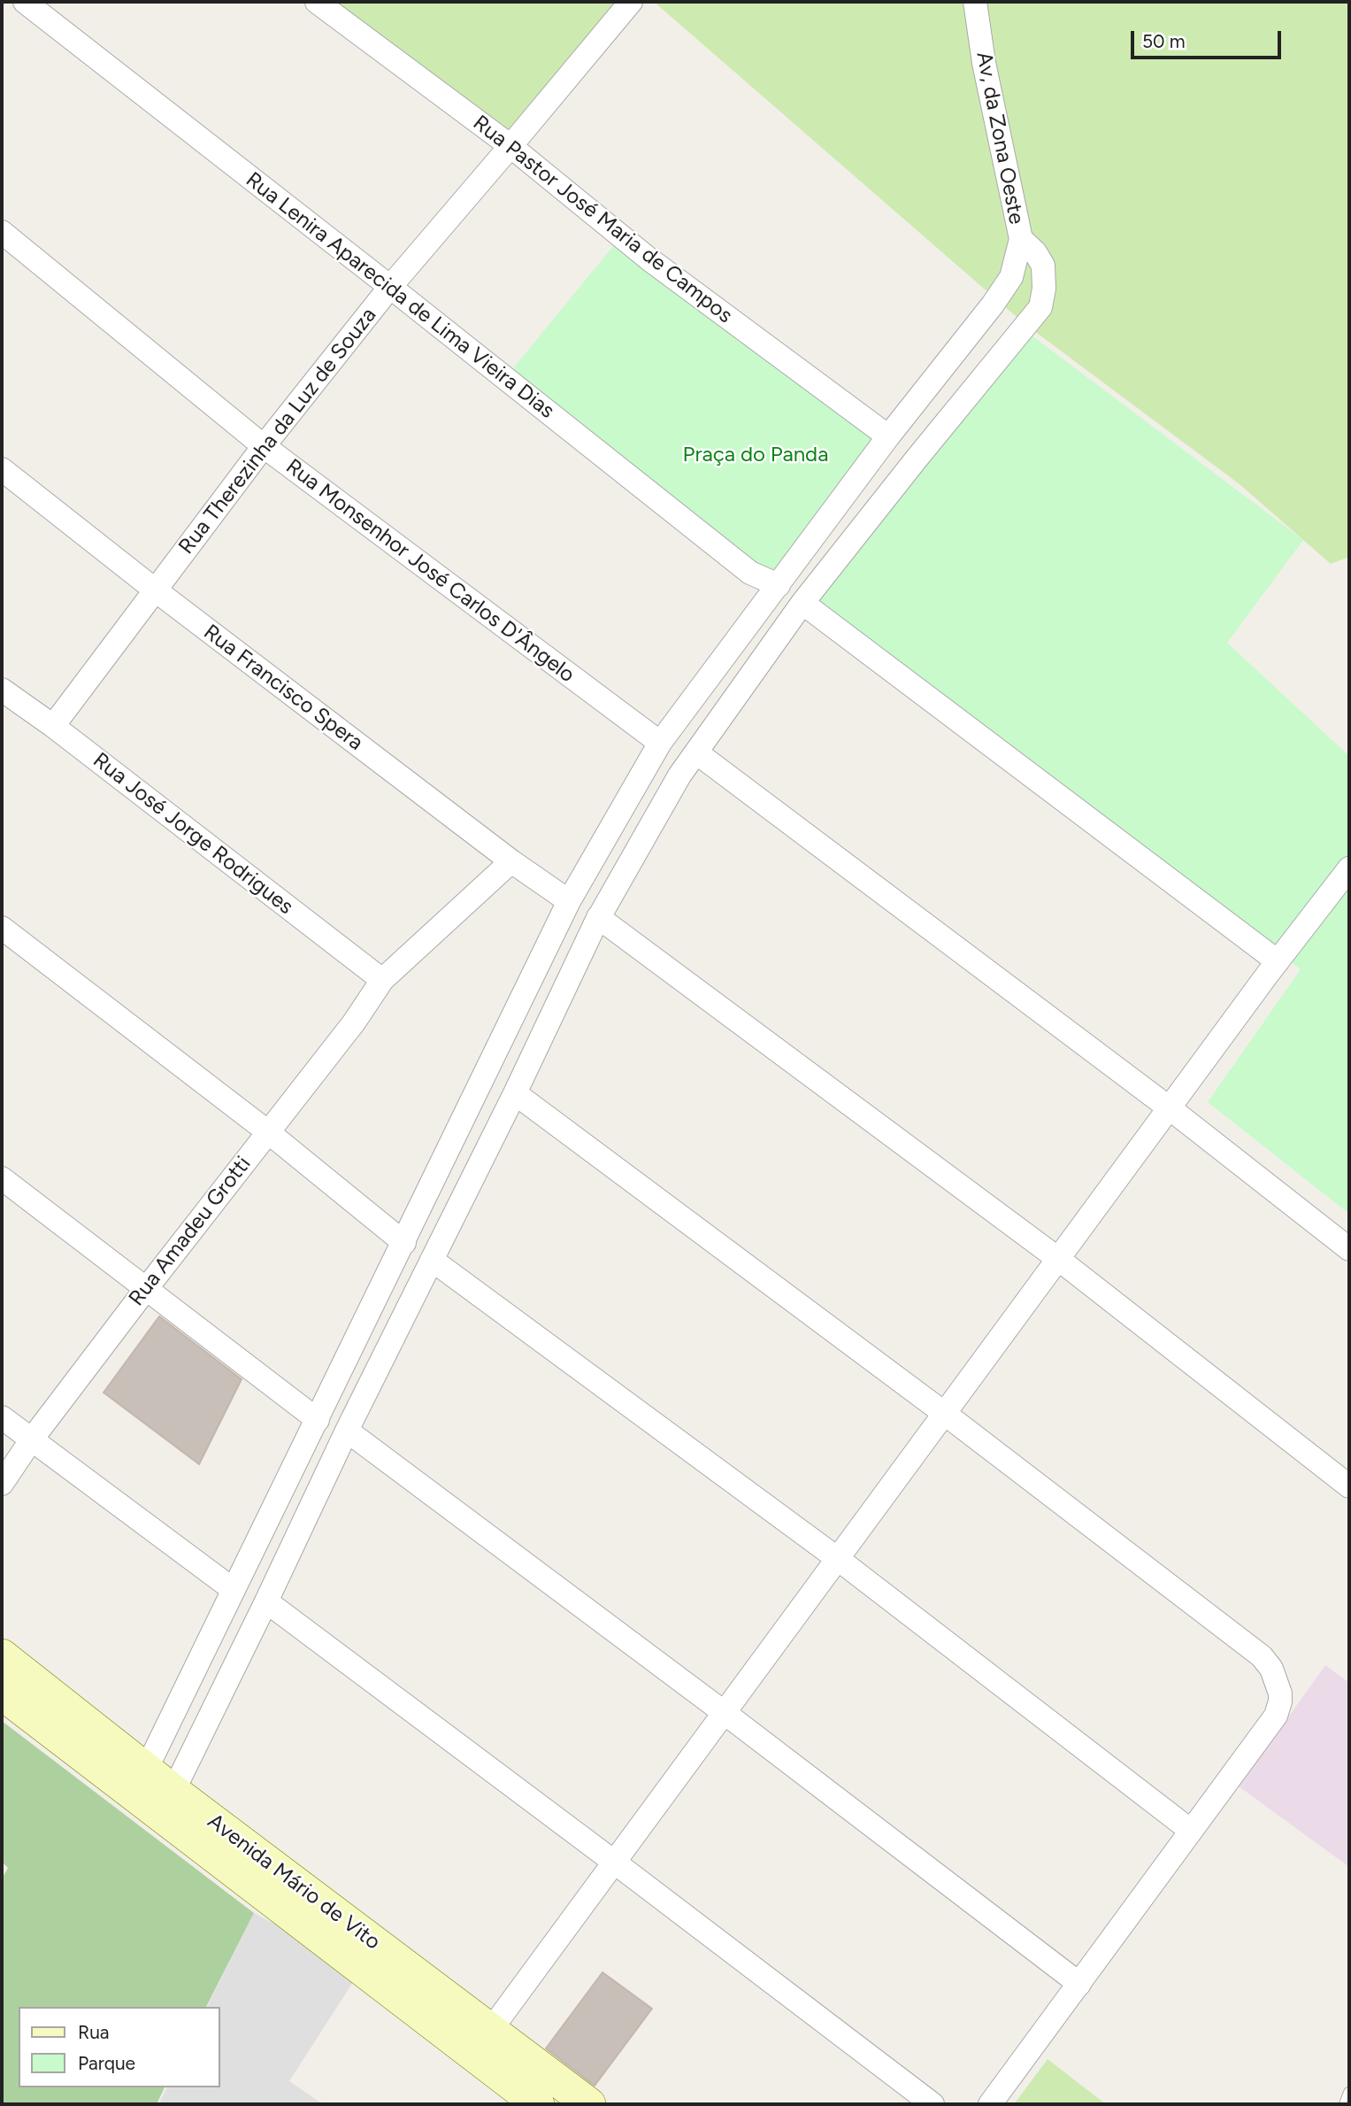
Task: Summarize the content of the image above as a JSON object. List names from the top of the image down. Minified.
{"streets":{"main road":["Avenida Mário de Vito"],"street":["Av, da Zona Oeste","Rua Pastor José Maria de Campos","Rua Lenira Aparecida de Lima Vieira Dias","Rua Therezinha da Luz de Souza","Rua Monsenhor José Carlos D'Ângelo","Rua Francisco Spera","Rua José Jorge Rodrigues","Rua Amadeu Grotti"]},"crossings":[["Av, da Zona Oeste","Rua Pastor José Maria de Campos"],["Av, da Zona Oeste","Rua Lenira Aparecida de Lima Vieira Dias"],["Av, da Zona Oeste","Rua Monsenhor José Carlos D'Ângelo"],["Av, da Zona Oeste","Rua Francisco Spera"],["Av, da Zona Oeste","Avenida Mário de Vito"],["Rua Pastor José Maria de Campos","Rua Therezinha da Luz de Souza"],["Rua Lenira Aparecida de Lima Vieira Dias","Rua Therezinha da Luz de Souza"],["Rua Therezinha da Luz de Souza","Rua Monsenhor José Carlos D'Ângelo"],["Rua Therezinha da Luz de Souza","Rua Francisco Spera"],["Rua Therezinha da Luz de Souza","Rua José Jorge Rodrigues"],["Rua Francisco Spera","Rua Amadeu Grotti"],["Rua José Jorge Rodrigues","Rua Amadeu Grotti"]],"parks":["Praça do Panda"],"legend":["Rua","Parque"],"scale_bar":"50 m"}
